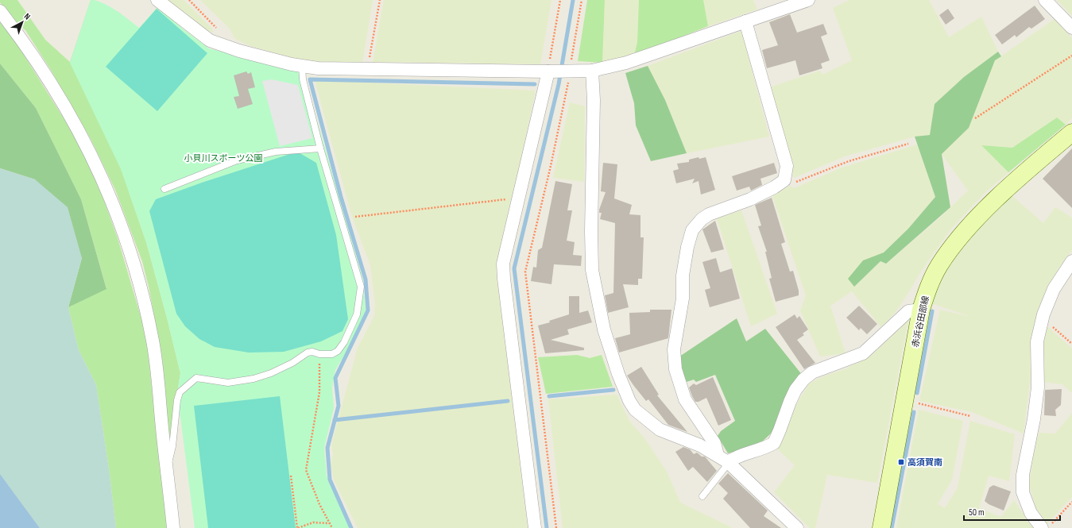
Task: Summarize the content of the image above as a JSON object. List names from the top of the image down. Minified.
{"streets":{"main road":["赤浜谷田部線"]},"parks":["小貝川スポーツ公園"],"places":{"transit":["高須賀南"]},"scale_bar":"50 m","north":"top right"}
